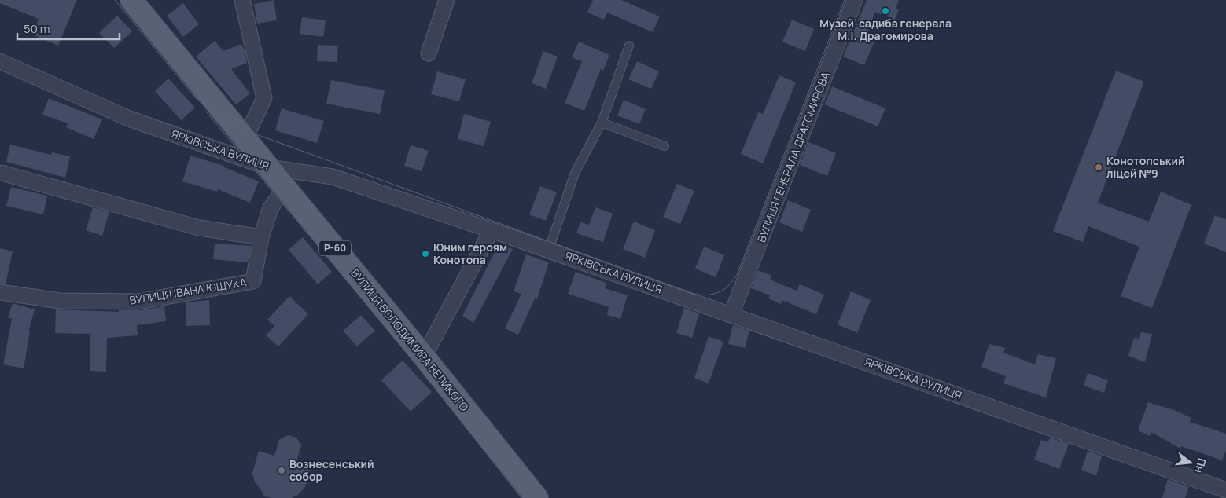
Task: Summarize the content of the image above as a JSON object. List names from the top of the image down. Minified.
{"streets":{"main road":["Р-60","ВУЛИЦЯ ВОЛОДИМИРА ВЕЛИКОГО"],"street":["ЯРКІВСЬКА ВУЛИЦЯ","ВУЛИЦЯ ГЕНЕРАЛА ДРАГОМИРОВА","ВУЛИЦЯ ІВАНА ЮЩУКА"]},"crossings":[["ЯРКІВСЬКА ВУЛИЦЯ","ВУЛИЦЯ ГЕНЕРАЛА ДРАГОМИРОВА"],["ЯРКІВСЬКА ВУЛИЦЯ","ВУЛИЦЯ ВОЛОДИМИРА ВЕЛИКОГО"],["ВУЛИЦЯ ІВАНА ЮЩУКА","ВУЛИЦЯ ВОЛОДИМИРА ВЕЛИКОГО"]],"places":["Музей-садиба генерала М.І. Драгомирова","Конотопський ліцей №9","Юним героям Конотопа","Вознесенський собор"],"scale_bar":"50 m","north":"right"}
